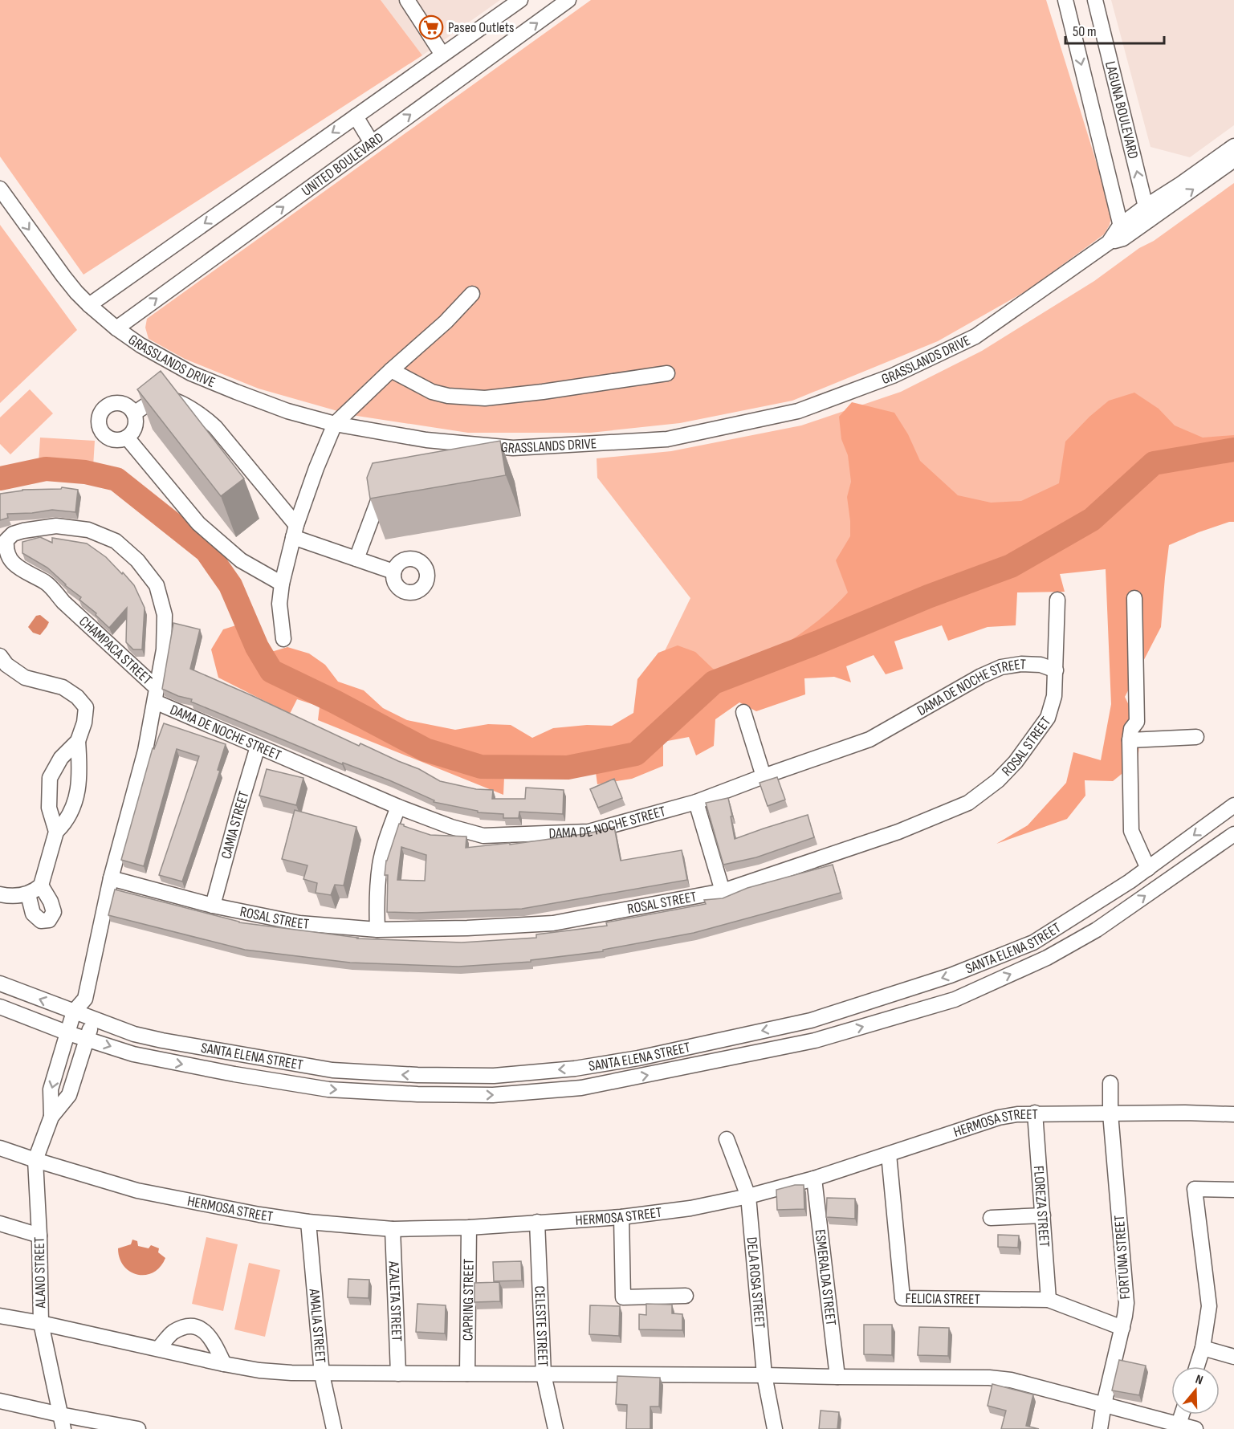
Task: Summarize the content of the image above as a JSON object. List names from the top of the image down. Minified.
{"streets":{"street":["LAGUNA BOULEVARD","UNITED BOULEVARD","GRASSLANDS DRIVE","CHAMPACA STREET","DAMA DE NOCHE STREET","ROSAL STREET","CAMIA STREET","SANTA ELENA STREET","HERMOSA STREET","FLOREZA STREET","FORTUNA STREET","ALANO STREET","ESMERALDA STREET","DELA ROSA STREET","FELICIA STREET","CAPRING STREET","AZALETA STREET","AMALIA STREET","CELESTE STREET"]},"crossings":[["LAGUNA BOULEVARD","GRASSLANDS DRIVE"],["UNITED BOULEVARD","GRASSLANDS DRIVE"],["CHAMPACA STREET","DAMA DE NOCHE STREET"],["DAMA DE NOCHE STREET","ROSAL STREET"],["DAMA DE NOCHE STREET","CAMIA STREET"],["ROSAL STREET","CAMIA STREET"],["HERMOSA STREET","FLOREZA STREET"],["HERMOSA STREET","FORTUNA STREET"],["HERMOSA STREET","ALANO STREET"],["HERMOSA STREET","ESMERALDA STREET"],["HERMOSA STREET","DELA ROSA STREET"],["HERMOSA STREET","FELICIA STREET"],["HERMOSA STREET","CAPRING STREET"],["HERMOSA STREET","AZALETA STREET"],["HERMOSA STREET","AMALIA STREET"],["HERMOSA STREET","CELESTE STREET"],["FLOREZA STREET","FELICIA STREET"],["FORTUNA STREET","FELICIA STREET"]],"places":{"supermarket":["Paseo Outlets"]},"scale_bar":"50 m","north":"top"}
